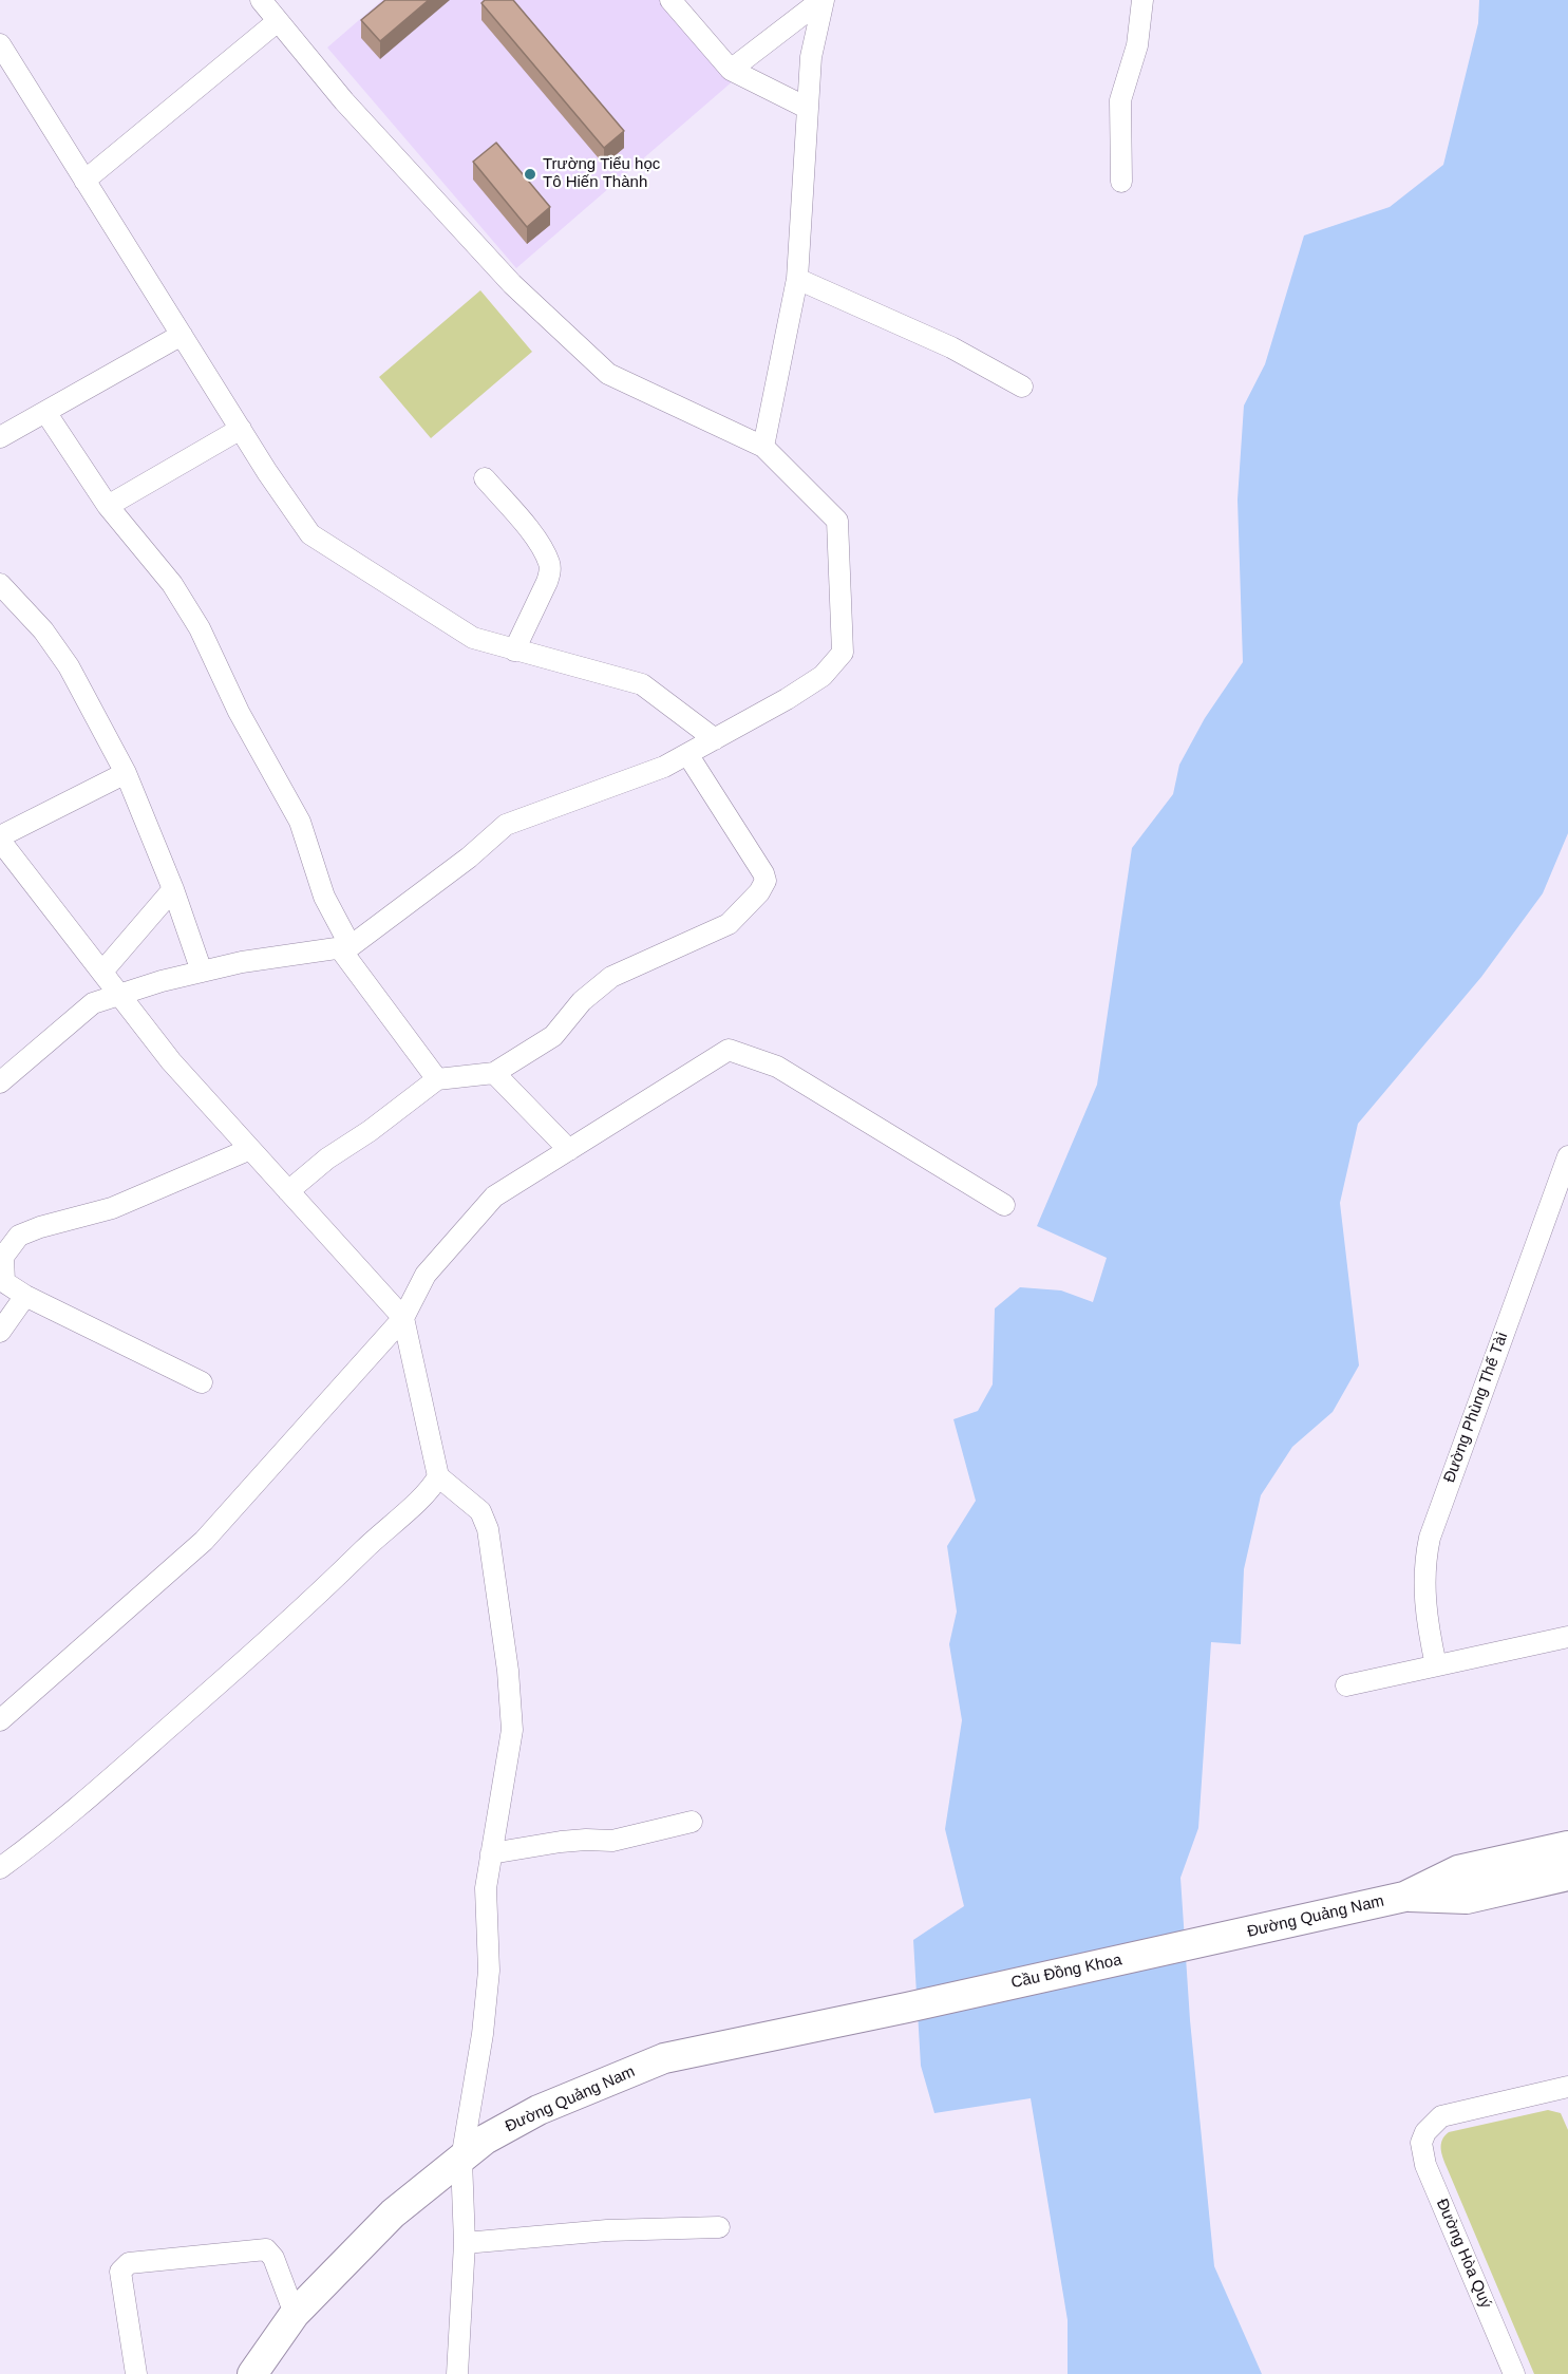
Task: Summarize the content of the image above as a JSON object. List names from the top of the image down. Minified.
{"streets":{"main road":["Đường Quảng Nam","Cầu Đồng Khoa"],"street":["Đường Phùng Thế Tài","Đường Hòa Quý"]},"crossings":[["Đường Quảng Nam","Cầu Đồng Khoa"]],"places":["Trường Tiểu học Tô Hiến Thành"]}
